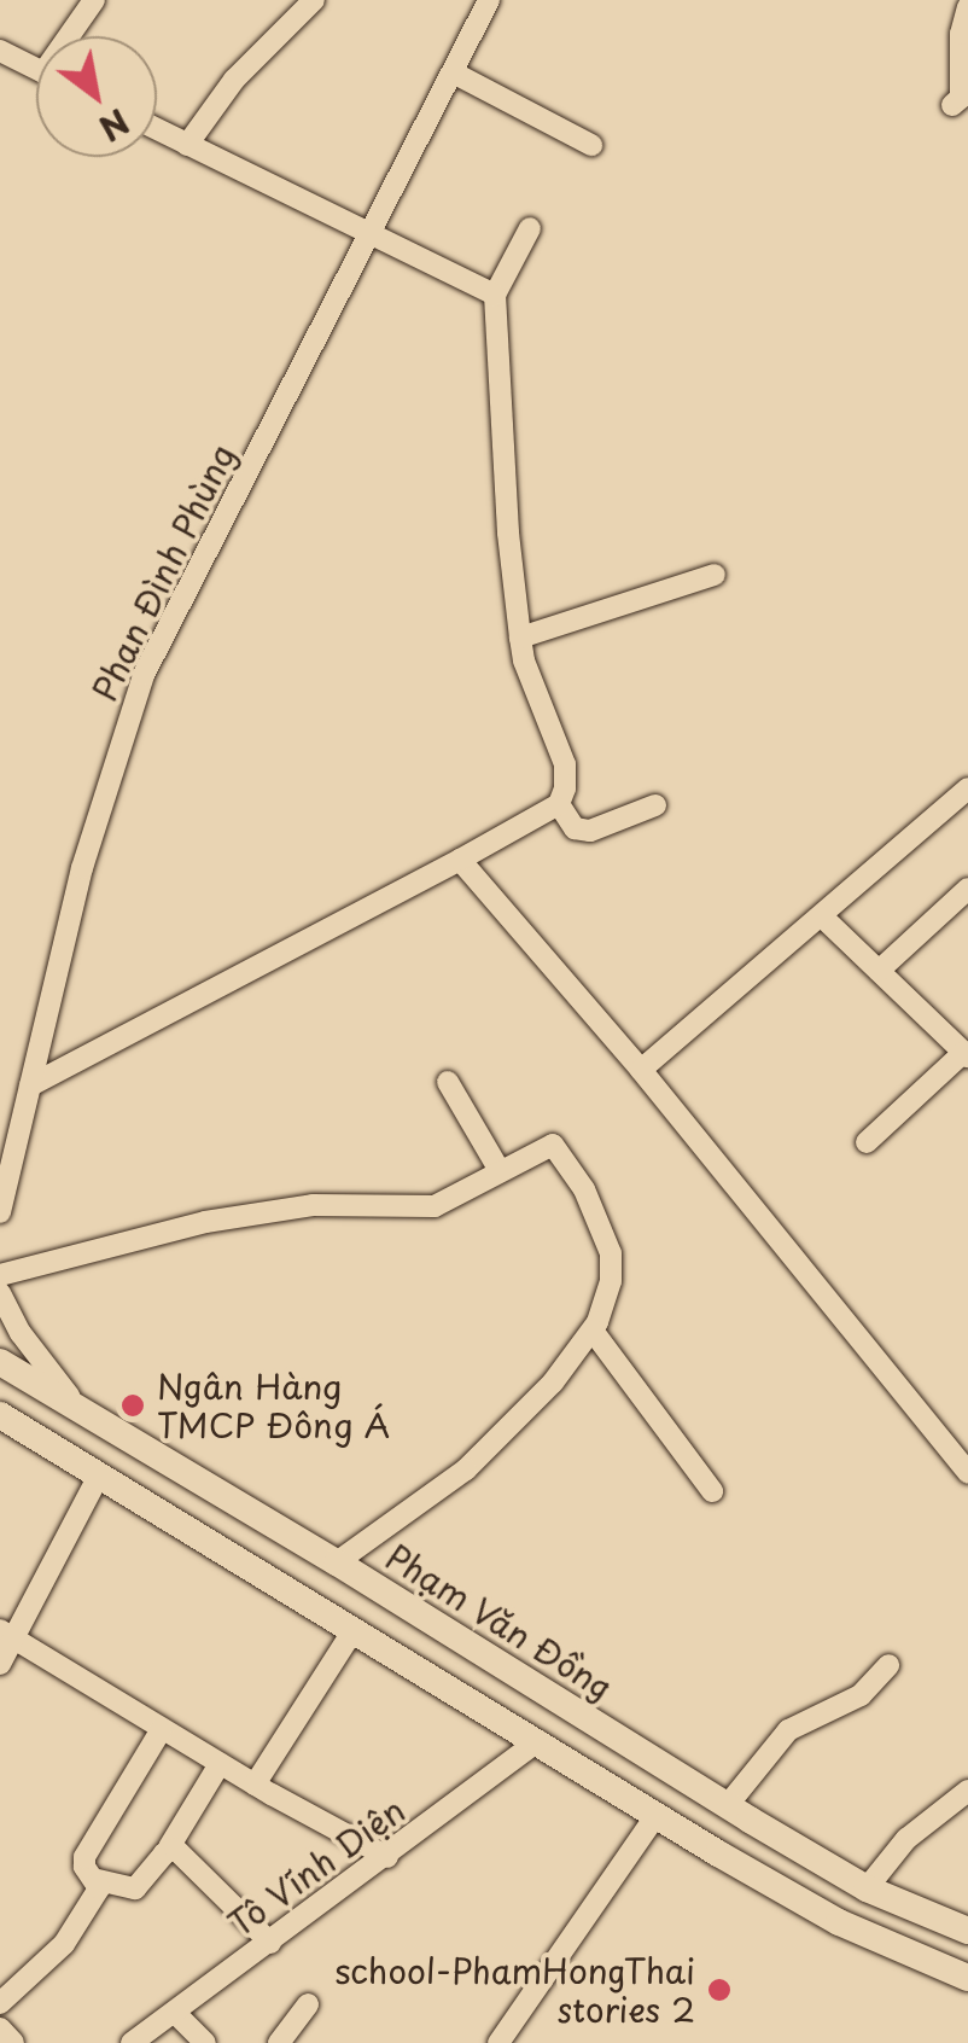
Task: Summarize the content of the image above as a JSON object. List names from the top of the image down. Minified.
{"streets":{"main road":["Phạm Văn Đồng"],"street":["Phan Đình Phùng","Tô Vĩnh Diện"]},"places":["Ngân Hàng TMCP Đông Á","school-PhamHongThai stories 2"],"north":"bottom right"}
